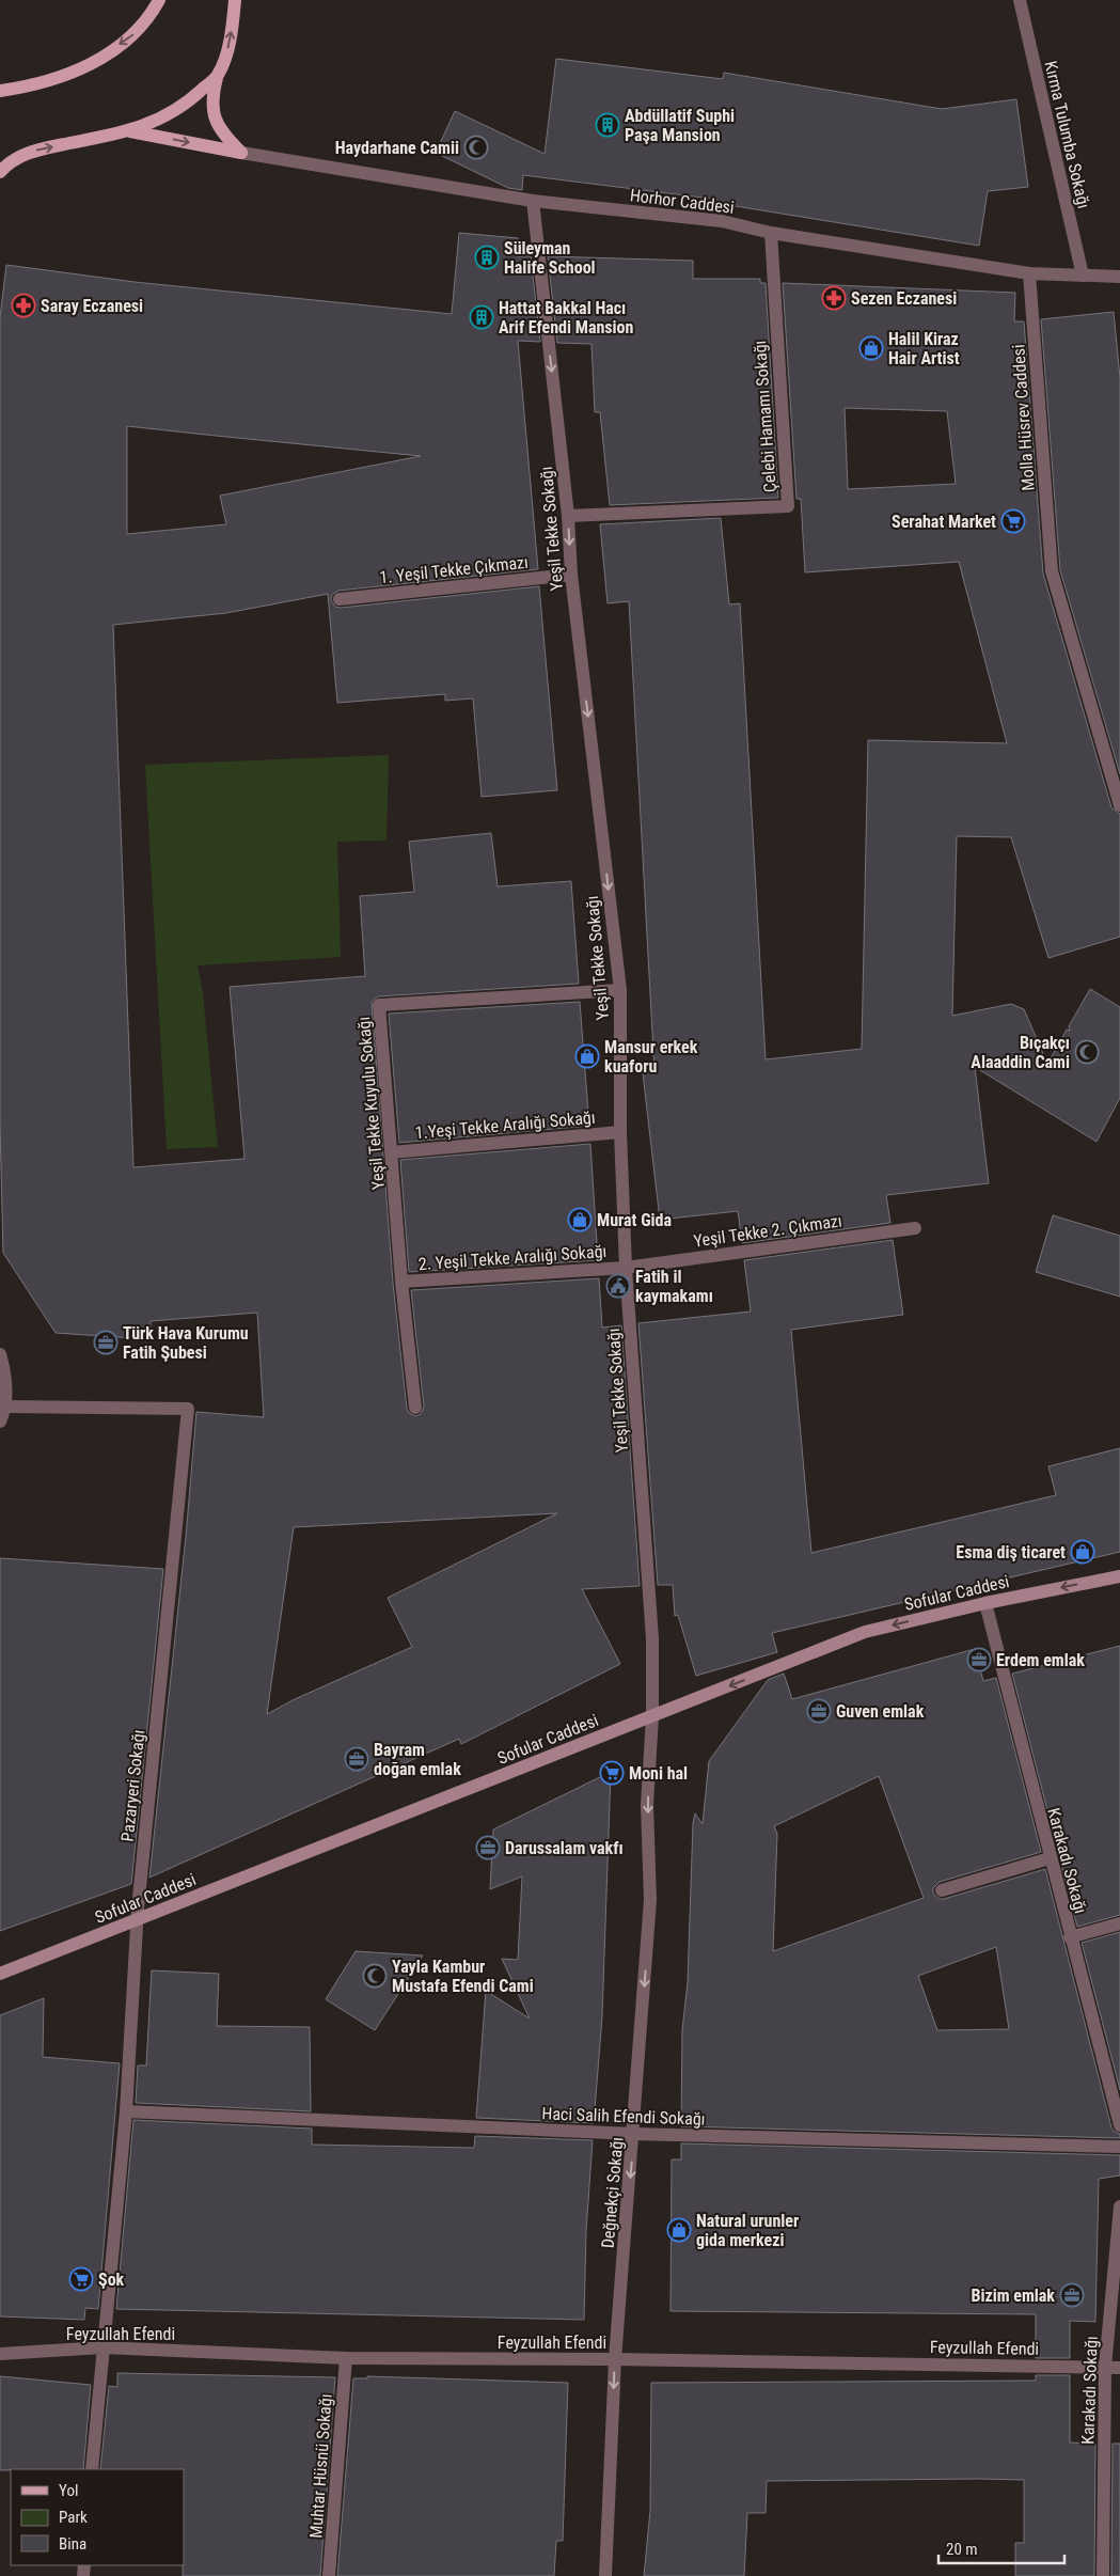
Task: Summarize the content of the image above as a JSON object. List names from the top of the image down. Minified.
{"streets":{"main road":["Sofular Caddesi"],"street":["Kırma Tulumba Sokağı","Horhor Caddesi","Çelebi Hamamı Sokağı","Molla Hüsrev Caddesi","Yeşil Tekke Sokağı","1. Yeşil Tekke Çıkmazı","Yeşil Tekke Kuyulu Sokağı","1.Yeşi Tekke Aralığı Sokağı","Yeşil Tekke 2. Çıkmazı","2. Yeşil Tekke Aralığı Sokağı","Pazaryeri Sokağı","Karakadı Sokağı","Haci Salih Efendi Sokağı","Değnekçi Sokağı","Feyzullah Efendi","Muhtar Hüsnü Sokağı"]},"crossings":[["Kırma Tulumba Sokağı","Horhor Caddesi"],["Horhor Caddesi","Çelebi Hamamı Sokağı"],["Horhor Caddesi","Molla Hüsrev Caddesi"],["Horhor Caddesi","Yeşil Tekke Sokağı"],["Çelebi Hamamı Sokağı","Yeşil Tekke Sokağı"],["Yeşil Tekke Sokağı","1. Yeşil Tekke Çıkmazı"],["Yeşil Tekke Sokağı","Yeşil Tekke Kuyulu Sokağı"],["Yeşil Tekke Sokağı","1.Yeşi Tekke Aralığı Sokağı"],["Yeşil Tekke Sokağı","Yeşil Tekke 2. Çıkmazı"],["Yeşil Tekke Sokağı","2. Yeşil Tekke Aralığı Sokağı"],["Yeşil Tekke Sokağı","Sofular Caddesi"],["Yeşil Tekke Sokağı","Değnekçi Sokağı"],["Yeşil Tekke Kuyulu Sokağı","1.Yeşi Tekke Aralığı Sokağı"],["Yeşil Tekke Kuyulu Sokağı","2. Yeşil Tekke Aralığı Sokağı"],["Yeşil Tekke 2. Çıkmazı","2. Yeşil Tekke Aralığı Sokağı"],["Sofular Caddesi","Pazaryeri Sokağı"],["Sofular Caddesi","Karakadı Sokağı"],["Sofular Caddesi","Değnekçi Sokağı"],["Pazaryeri Sokağı","Haci Salih Efendi Sokağı"],["Pazaryeri Sokağı","Feyzullah Efendi"],["Karakadı Sokağı","Feyzullah Efendi"],["Haci Salih Efendi Sokağı","Değnekçi Sokağı"],["Değnekçi Sokağı","Feyzullah Efendi"],["Feyzullah Efendi","Muhtar Hüsnü Sokağı"]],"one_way":["Yeşil Tekke Sokağı","Sofular Caddesi","Değnekçi Sokağı"],"places":{"building":["Abdüllatif Suphi Paşa Mansion","Süleyman Halife School","Hattat Bakkal Hacı Arif Efendi Mansion"],"mosque":["Haydarhane Camii","Bıçakçı Alaaddin Cami","Yayla Kambur Mustafa Efendi Cami"],"pharmacy":["Sezen Eczanesi","Saray Eczanesi"],"shop":["Halil Kiraz Hair Artist","Mansur erkek kuaforu","Murat Gida","Esma diş ticaret","Natural urunler gida merkezi"],"supermarket":["Serahat Market","Moni hal","Şok"],"public building":["Fatih il kaymakamı"],"office":["Türk Hava Kurumu Fatih Şubesi","Erdem emlak","Guven emlak","Bayram doğan emlak","Darussalam vakfı","Bizim emlak"]},"legend":["Yol","Park","Bina"],"scale_bar":"20 m"}
